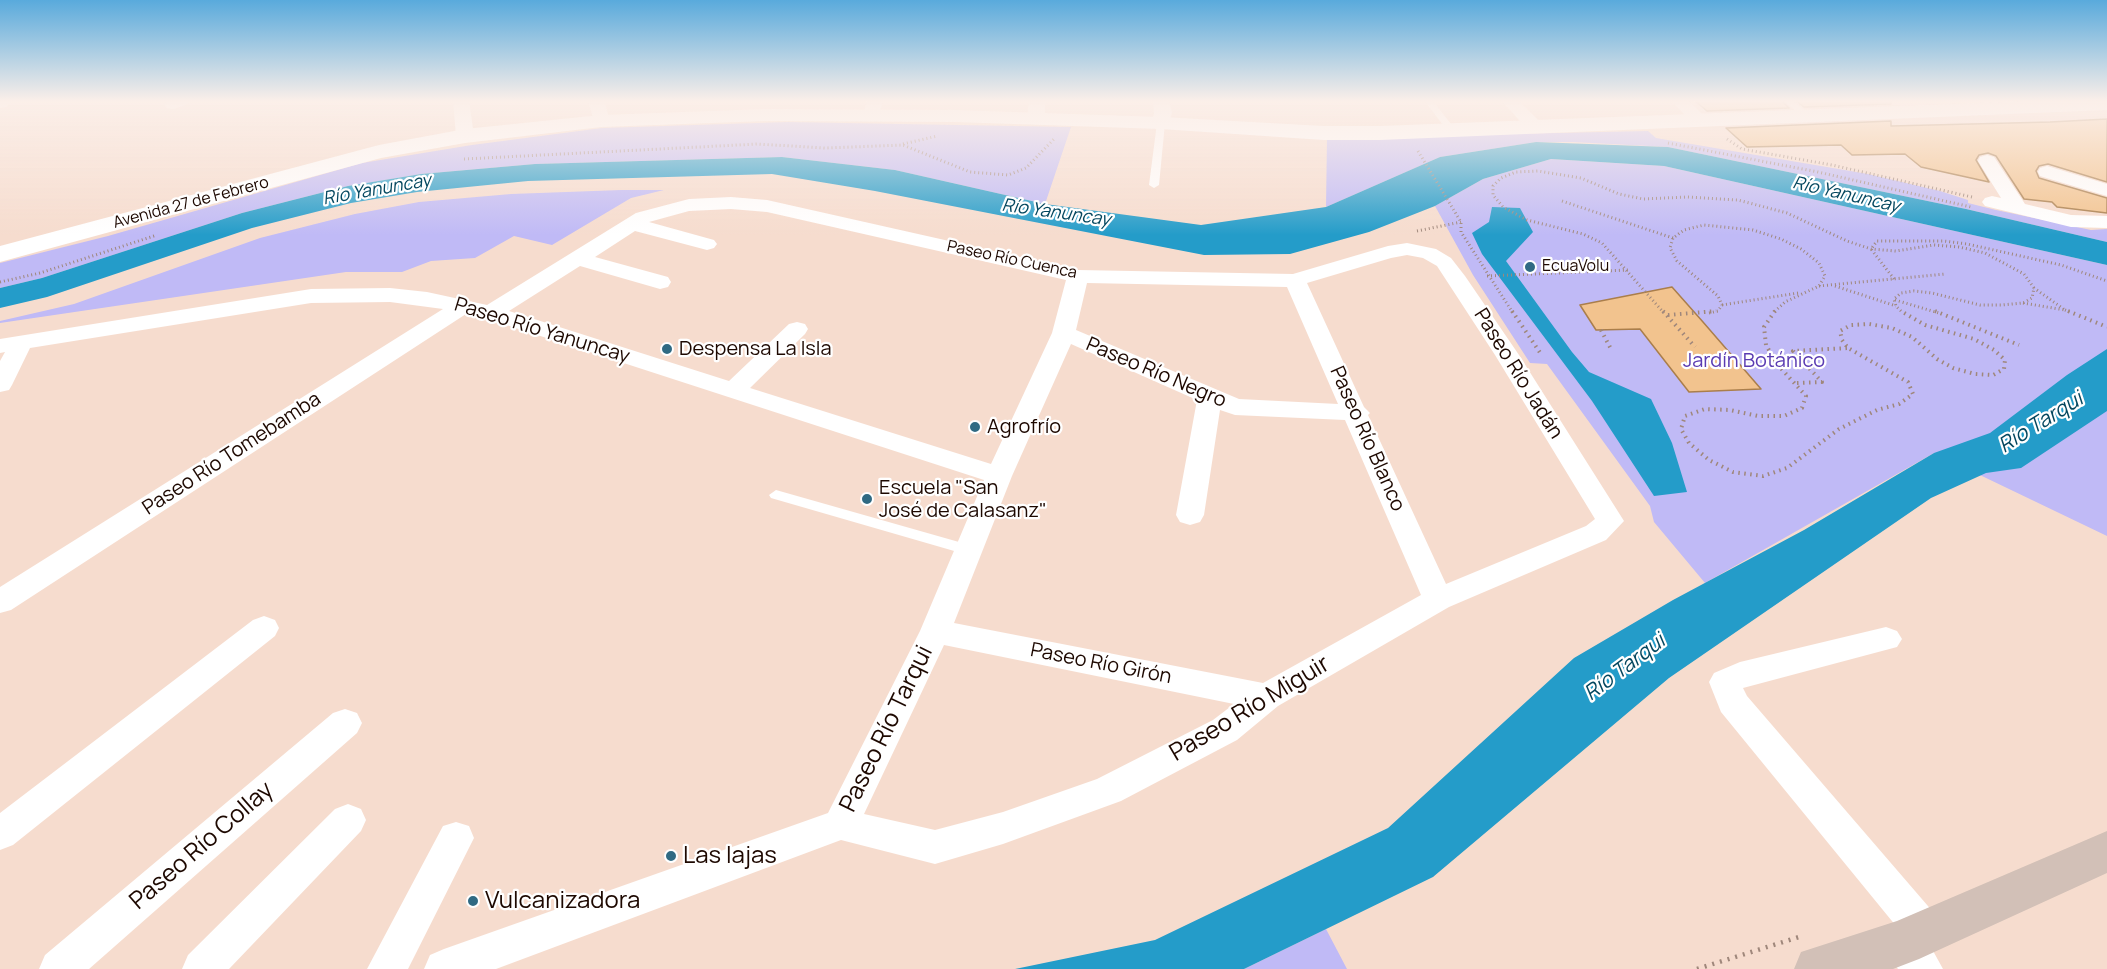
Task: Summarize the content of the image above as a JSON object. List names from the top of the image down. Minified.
{"streets":{"street":["Avenida 27 de Febrero","Paseo Río Cuenca","Paseo Río Yanuncay","Paseo Río Negro","Paseo Río Jadán","Paseo Río Blanco","Paseo Río Tomebamba","Paseo Río Girón","Paseo Río Miguir","Paseo Río Tarqui","Paseo Río Collay"]},"crossings":[["Paseo Río Cuenca","Paseo Río Jadán"],["Paseo Río Cuenca","Paseo Río Blanco"],["Paseo Río Cuenca","Paseo Río Tarqui"],["Paseo Río Yanuncay","Paseo Río Tomebamba"],["Paseo Río Yanuncay","Paseo Río Tarqui"],["Paseo Río Negro","Paseo Río Blanco"],["Paseo Río Negro","Paseo Río Tarqui"],["Paseo Río Jadán","Paseo Río Miguir"],["Paseo Río Blanco","Paseo Río Miguir"],["Paseo Río Girón","Paseo Río Miguir"],["Paseo Río Girón","Paseo Río Tarqui"],["Paseo Río Miguir","Paseo Río Tarqui"]],"water":["Río Yanuncay","Río Tarqui"],"parks":["Jardín Botánico"],"places":["EcuaVolu","Despensa La Isla","Agrofrío","Escuela \"San José de Calasanz\"","Las lajas","Vulcanizadora"]}
